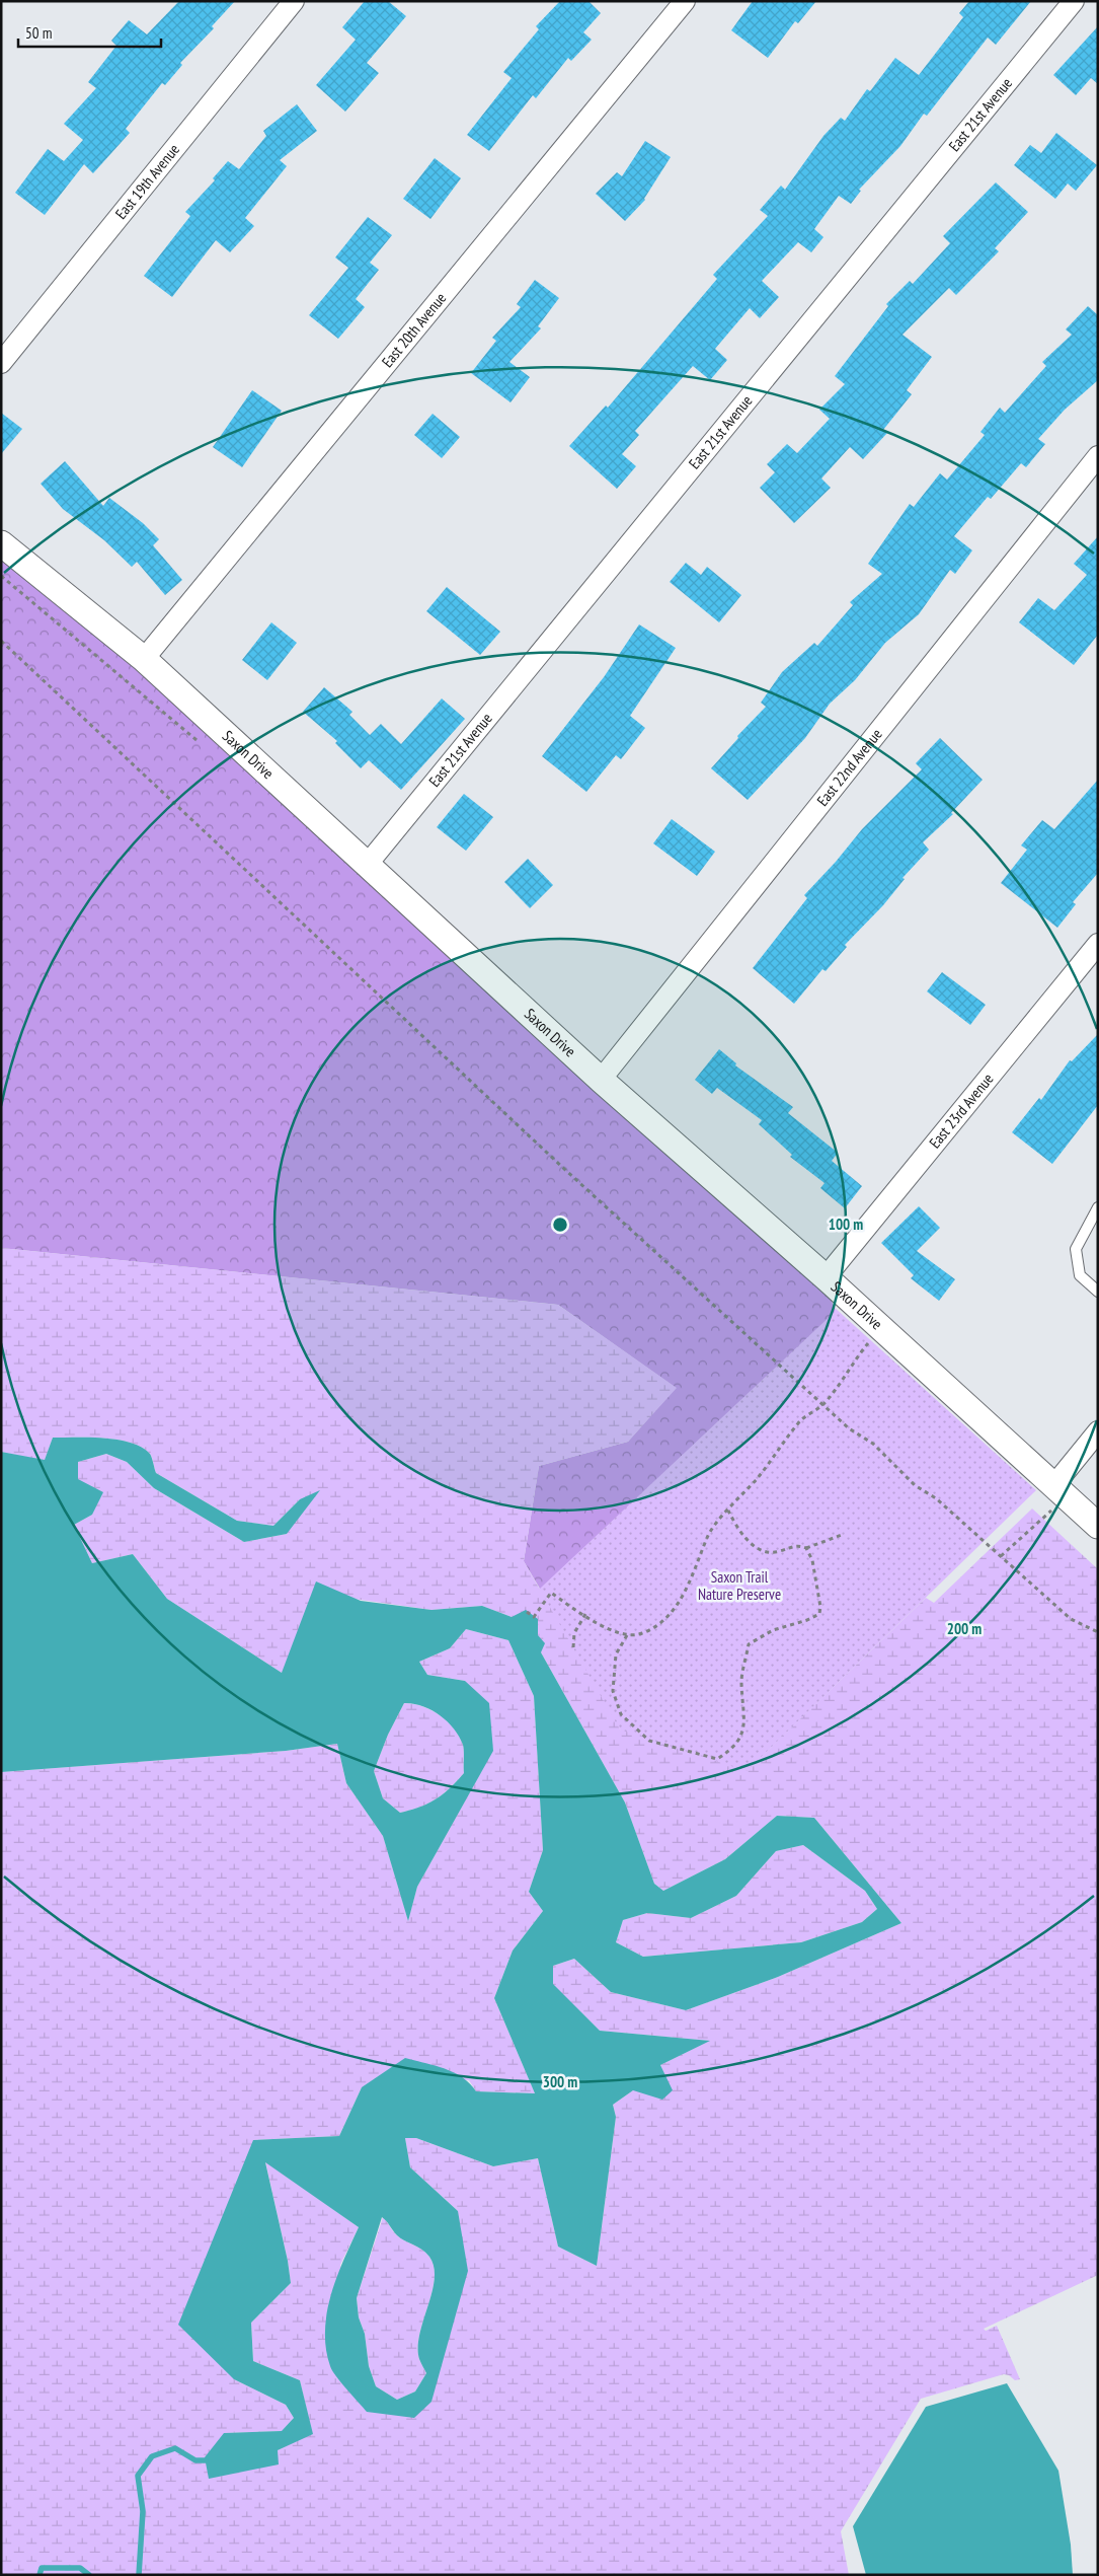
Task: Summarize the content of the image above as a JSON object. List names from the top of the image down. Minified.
{"streets":{"street":["East 21st Avenue","East 19th Avenue","East 20th Avenue","Saxon Drive","East 22nd Avenue","East 23rd Avenue"]},"crossings":[["East 21st Avenue","Saxon Drive"],["East 20th Avenue","Saxon Drive"],["Saxon Drive","East 22nd Avenue"],["Saxon Drive","East 23rd Avenue"]],"parks":["Saxon Trail Nature Preserve"],"scale_bar":"50 m","rings":["100 m","200 m","300 m"]}
